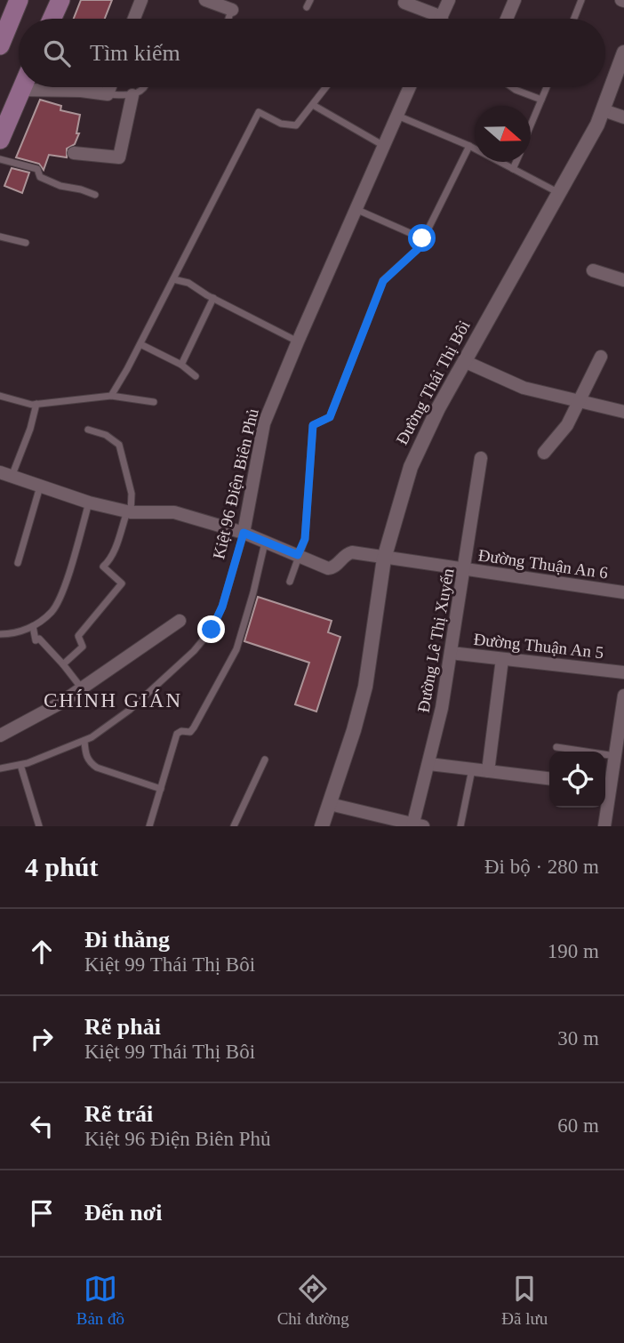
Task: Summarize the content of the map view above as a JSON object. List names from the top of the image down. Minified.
{"streets":{"street":["Đường Thái Thị Bôi","Kiệt 96 Điện Biên Phủ","Đường Thuận An 6","Đường Lê Thị Xuyến","Đường Thuận An 5"]},"crossings":[["Đường Thái Thị Bôi","Đường Thuận An 6"],["Đường Thuận An 6","Đường Lê Thị Xuyến"],["Đường Lê Thị Xuyến","Đường Thuận An 5"]],"districts":["CHÍNH GIÁN"],"north":"right","page":{"search":"Tìm kiếm","heading":["4 phút","Đi bộ · 280 m"],"list":[["Đi thẳng","Kiệt 99 Thái Thị Bôi","190 m"],["Rẽ phải","Kiệt 99 Thái Thị Bôi","30 m"],["Rẽ trái","Kiệt 96 Điện Biên Phủ","60 m"],"Đến nơi"],"nav":["Bản đồ","Chỉ đường","Đã lưu"]}}
